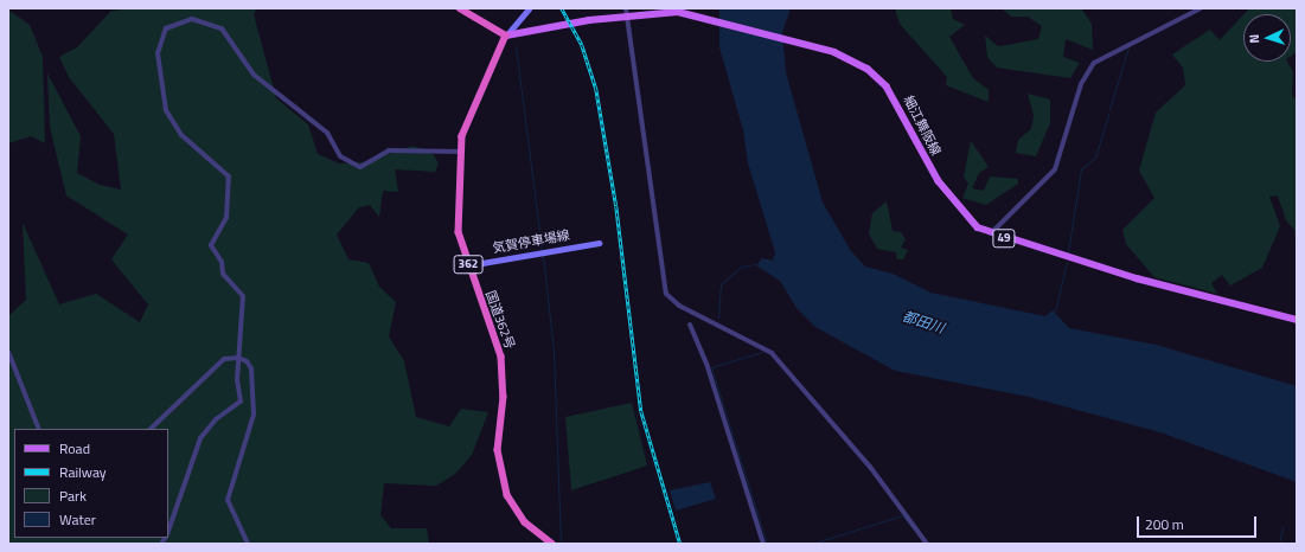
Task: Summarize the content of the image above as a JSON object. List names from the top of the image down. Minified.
{"streets":{"highway":["362","国道362号"],"main road":["細江舞阪線","49","気賀停車場線"]},"crossings":[["細江舞阪線","国道362号"],["気賀停車場線","国道362号"]],"water":["都田川"],"legend":["Road","Railway","Park","Water"],"scale_bar":"200 m","north":"left"}
